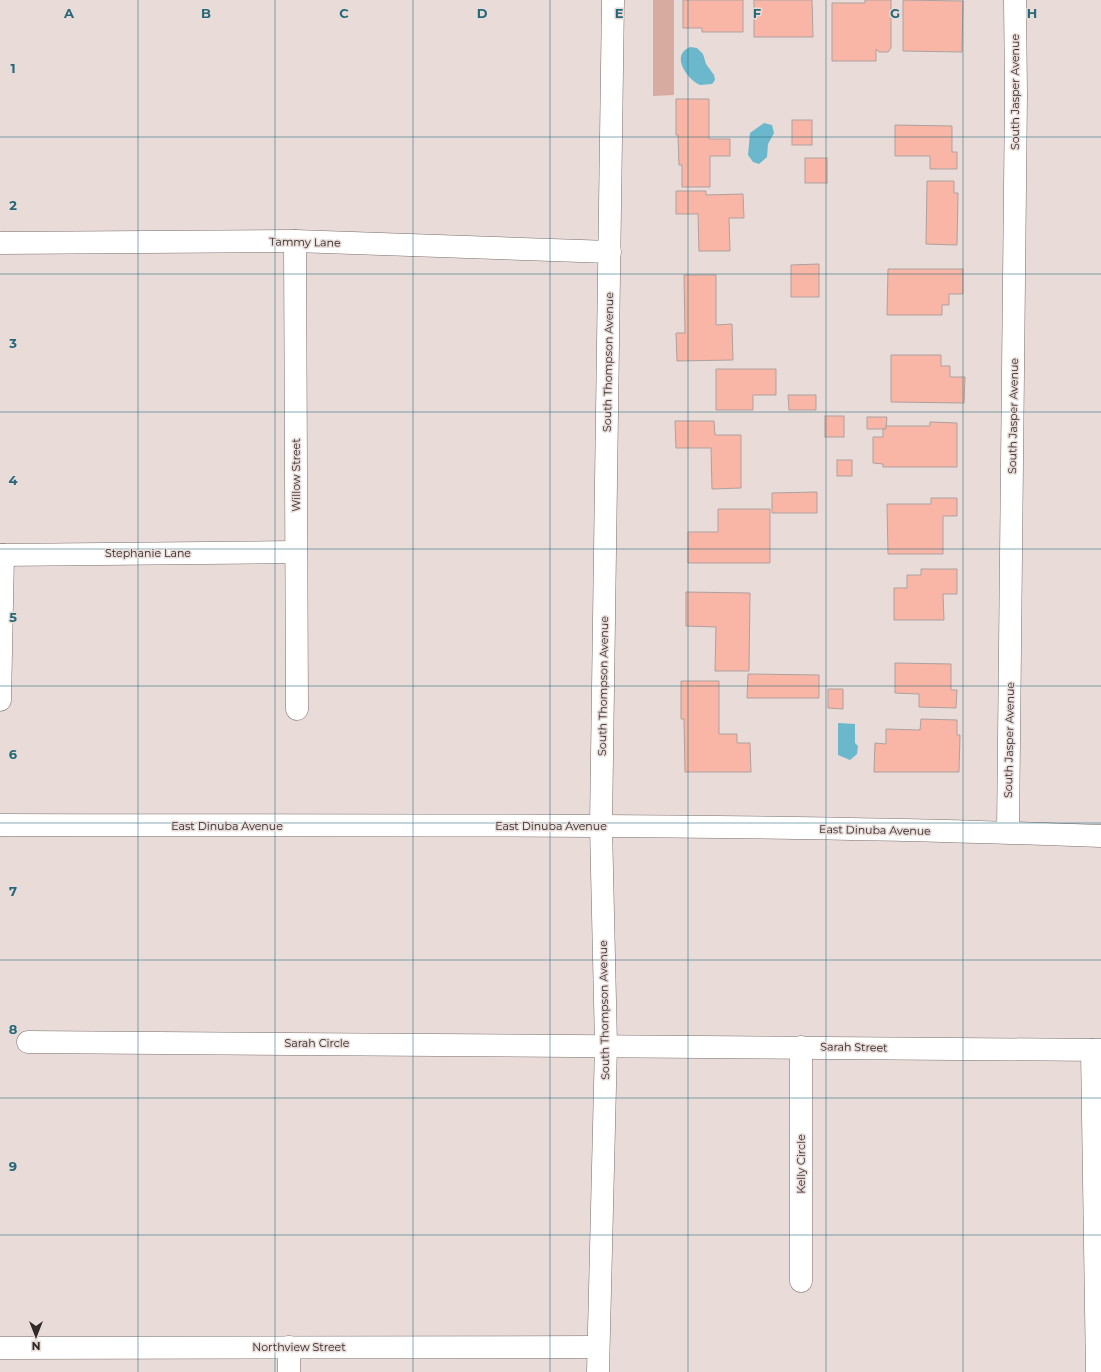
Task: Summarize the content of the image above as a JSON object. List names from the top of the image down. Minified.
{"streets":{"street":["South Jasper Avenue","Tammy Lane","South Thompson Avenue","Willow Street","Stephanie Lane","East Dinuba Avenue","Sarah Circle","Sarah Street","Kelly Circle","Northview Street"]},"crossings":[["South Jasper Avenue","East Dinuba Avenue"],["Tammy Lane","South Thompson Avenue"],["Tammy Lane","Willow Street"],["South Thompson Avenue","East Dinuba Avenue"],["South Thompson Avenue","Sarah Circle"],["South Thompson Avenue","Sarah Street"],["South Thompson Avenue","Northview Street"],["Willow Street","Stephanie Lane"],["Sarah Circle","Sarah Street"],["Sarah Street","Kelly Circle"]],"north":"bottom","grid":{"columns":["A","B","C","D","E","F","G","H"],"rows":["1","2","3","4","5","6","7","8","9"]}}
